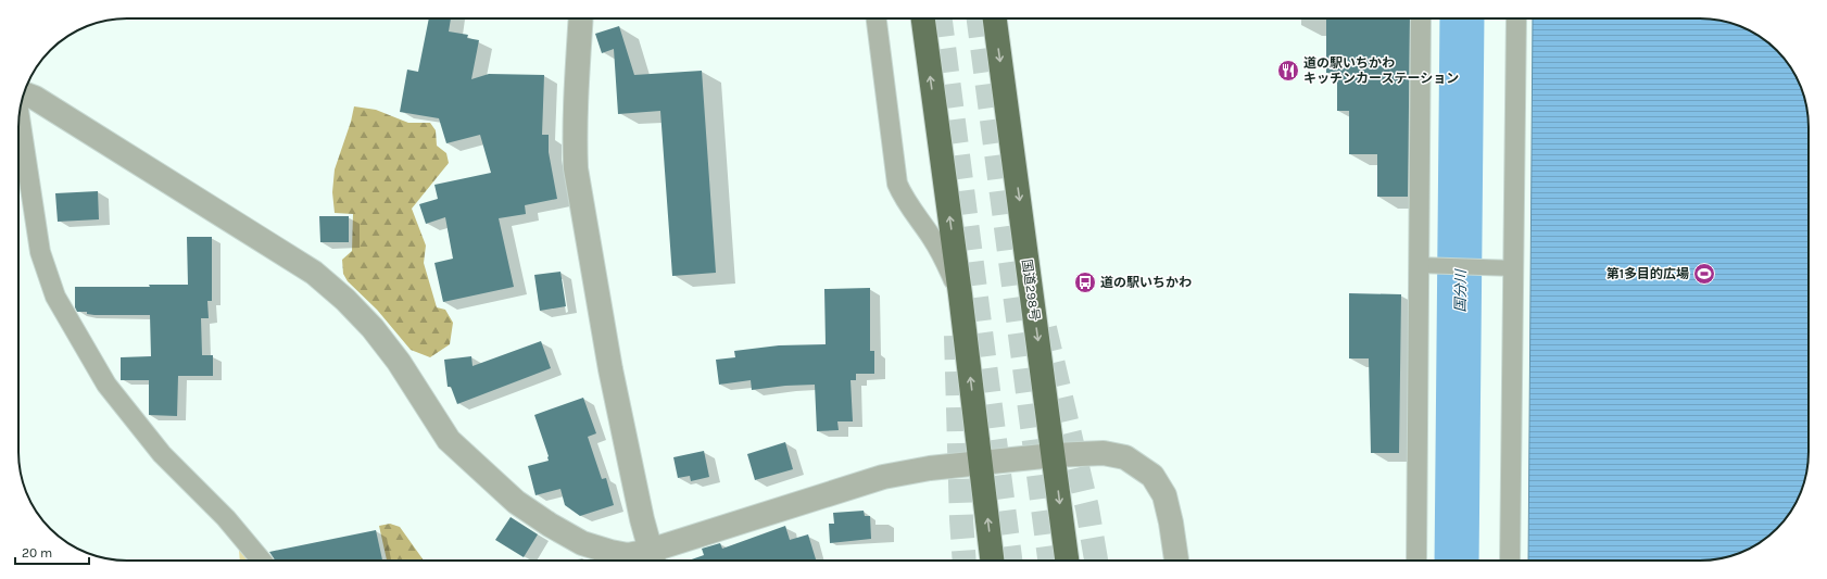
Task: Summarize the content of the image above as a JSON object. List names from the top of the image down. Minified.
{"streets":{"highway":["国道298号"]},"water":["国分川"],"places":{"restaurant":["道の駅いちかわ キッチンカーステーション"],"sports":["第1多目的広場"],"bus stop":["道の駅いちかわ"]},"scale_bar":"20 m"}
